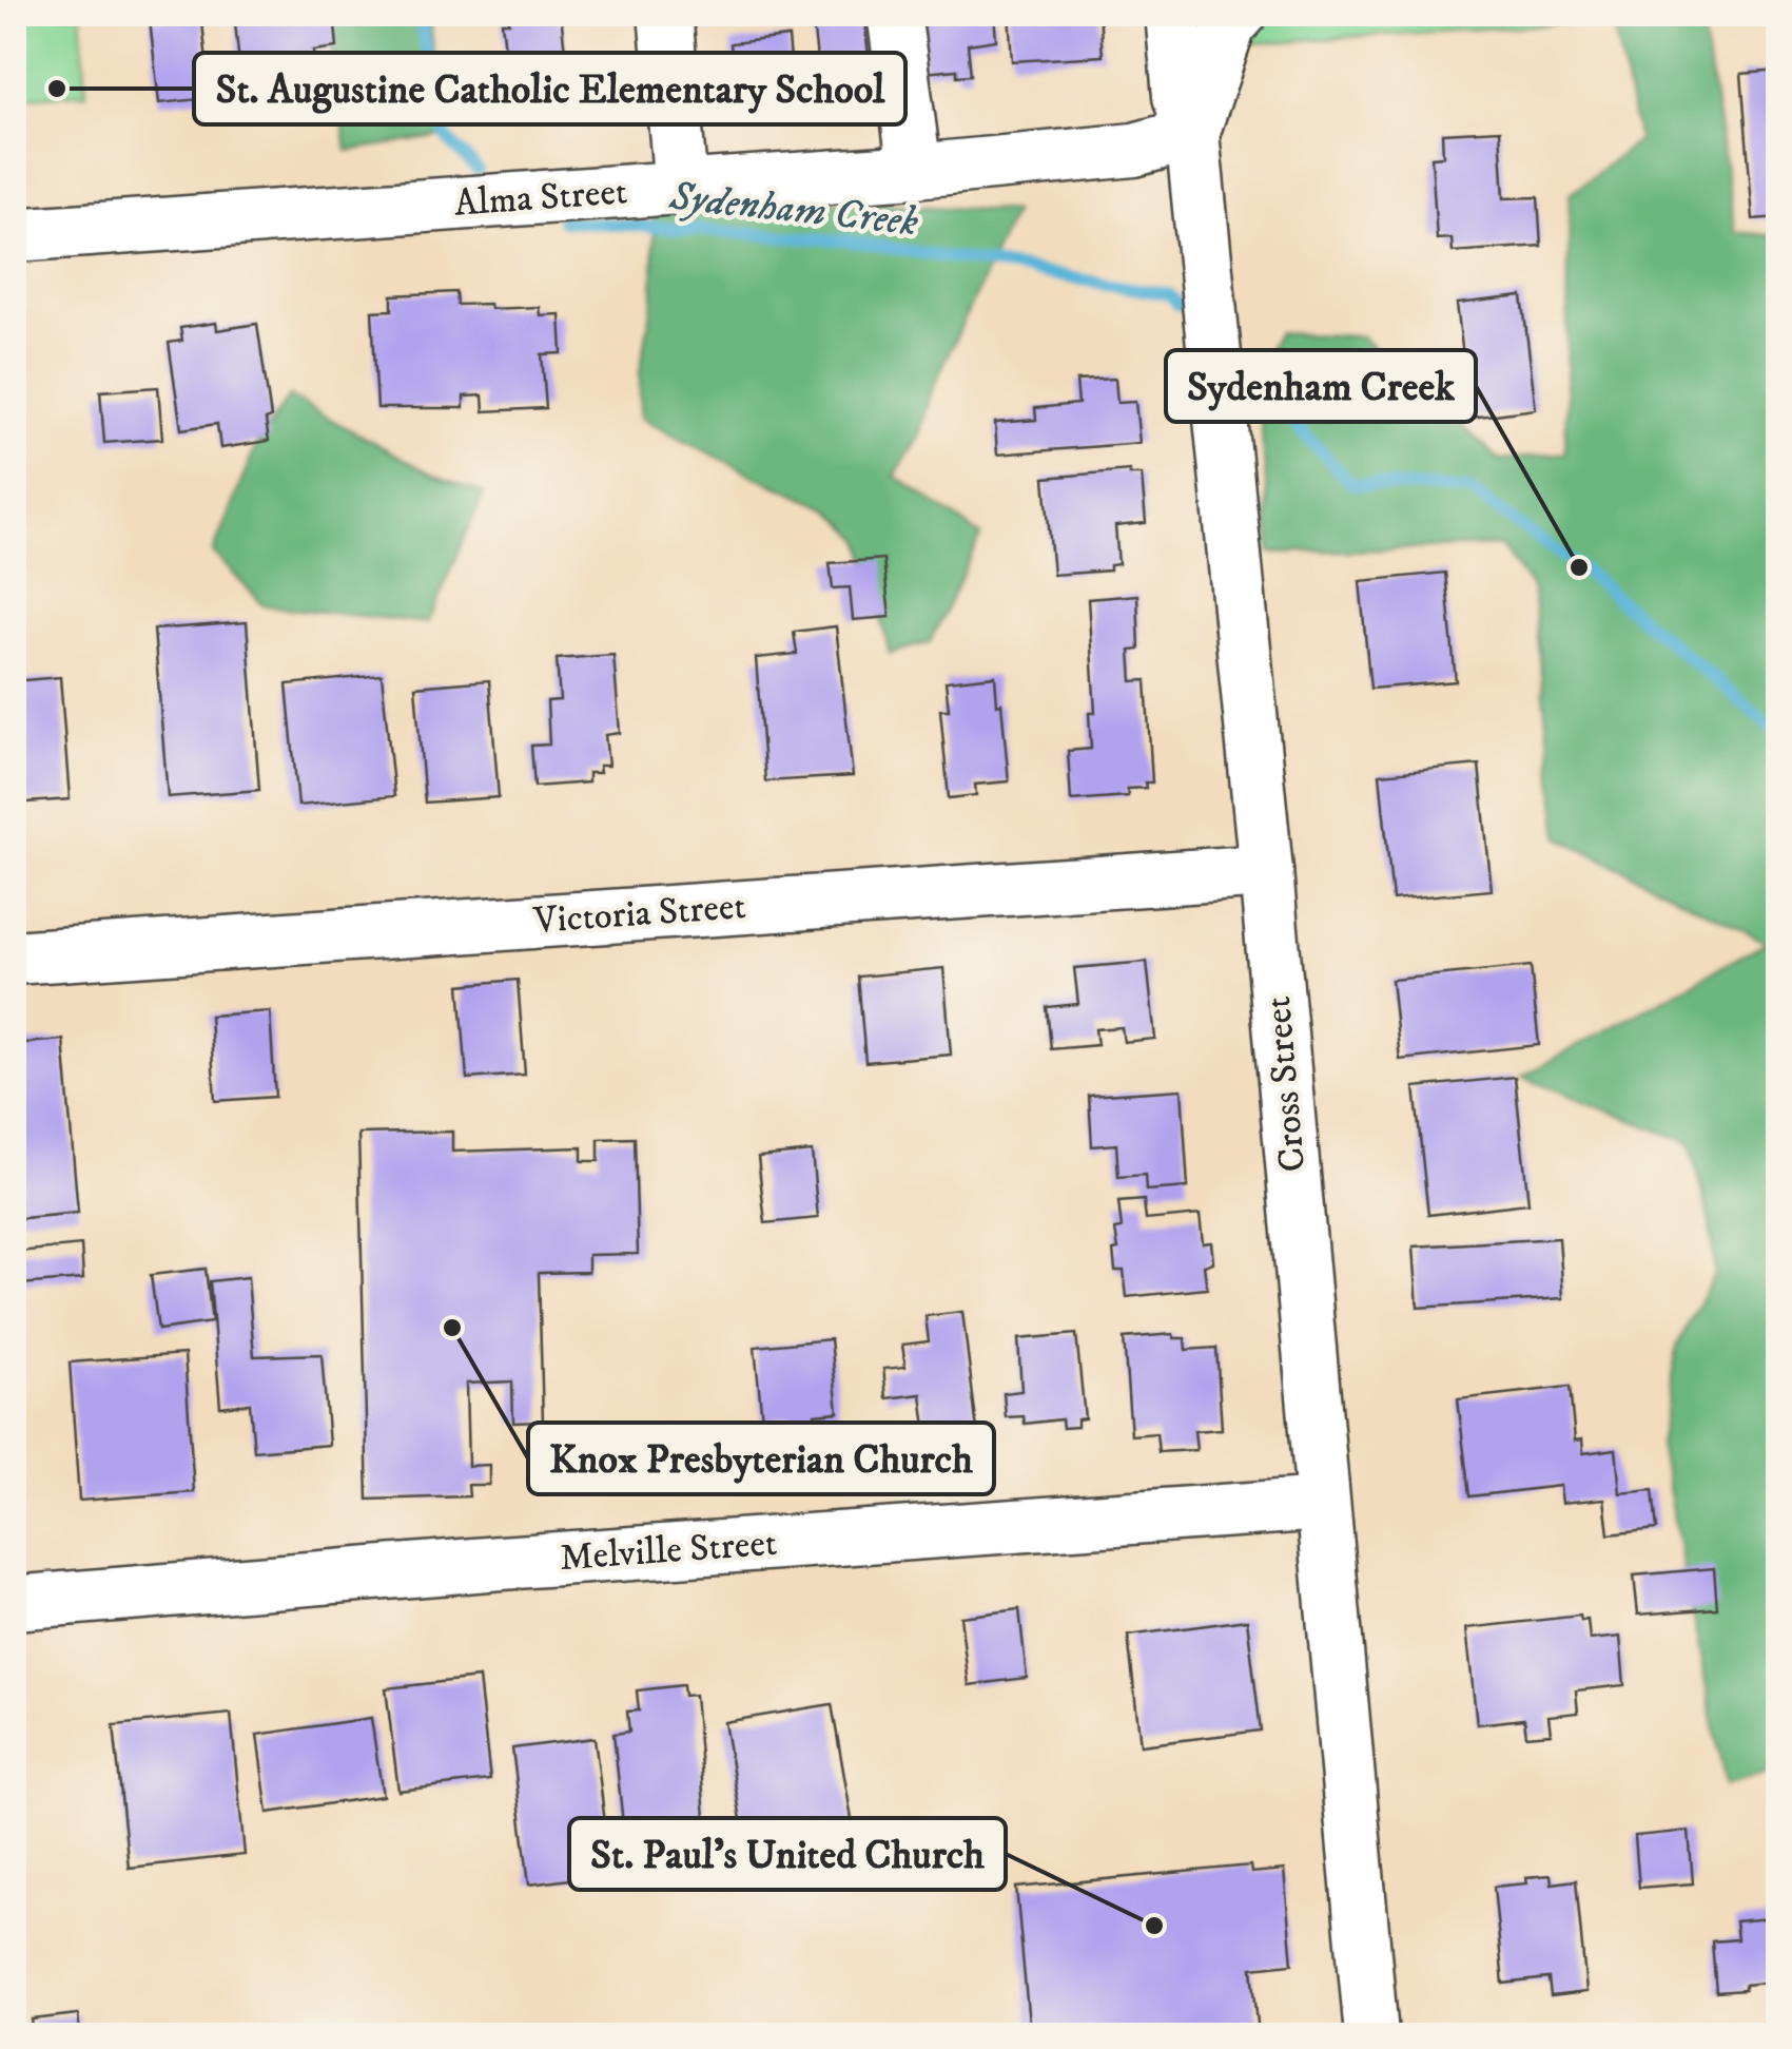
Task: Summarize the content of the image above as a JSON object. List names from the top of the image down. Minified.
{"streets":{"street":["Alma Street","Victoria Street","Cross Street","Melville Street"]},"crossings":[["Alma Street","Cross Street"],["Victoria Street","Cross Street"],["Cross Street","Melville Street"]],"water":["Sydenham Creek"],"places":["St. Augustine Catholic Elementary School","Sydenham Creek","Knox Presbyterian Church","St. Paul's United Church"]}
